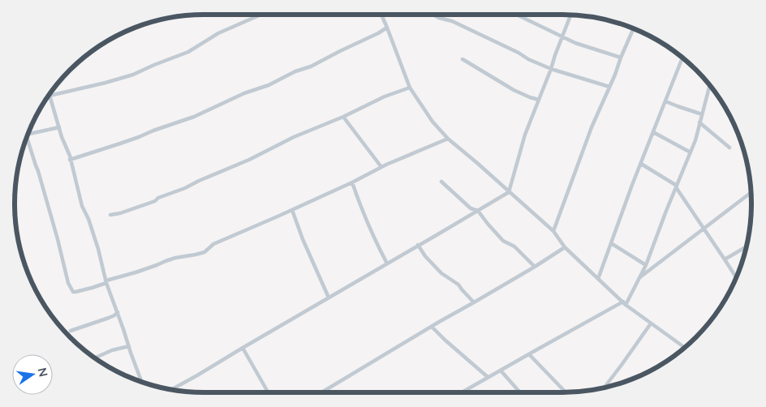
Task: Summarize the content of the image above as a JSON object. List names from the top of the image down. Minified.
{"north":"right"}
